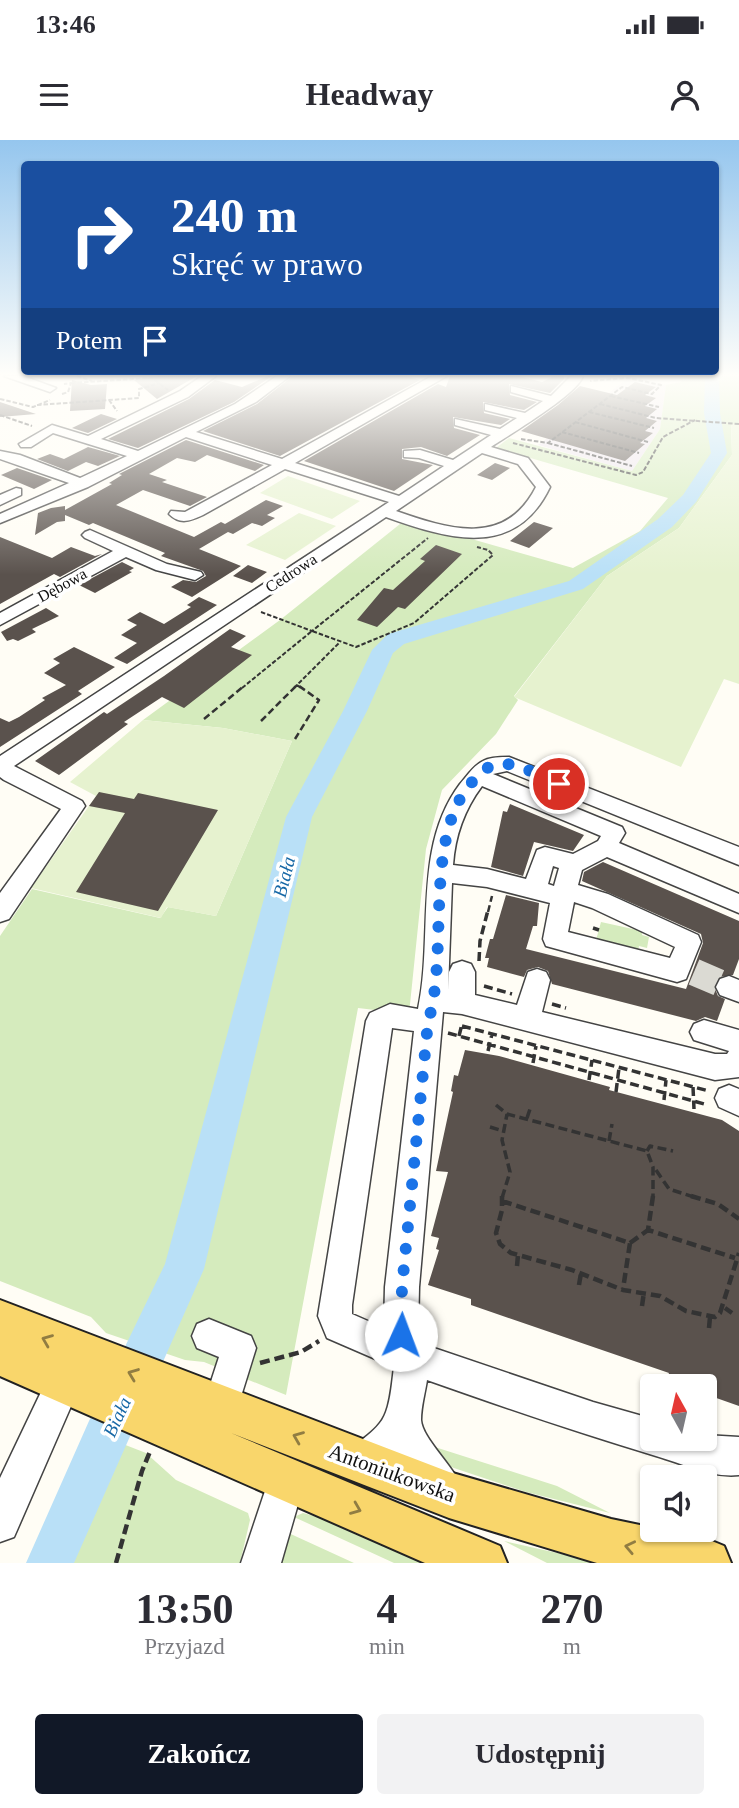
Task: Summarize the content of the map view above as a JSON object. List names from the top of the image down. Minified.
{"streets":{"main road":["Antoniukowska"],"street":["Cedrowa","Dębowa"]},"water":["Biała"],"north":"top","page":{"status":"13:46","header":"Headway","turn":["240 m","Skręć w prawo"],"then":"Potem","eta":["13:50","Przyjazd","4","min","270","m"],"buttons":["Zakończ","Udostępnij"]}}
